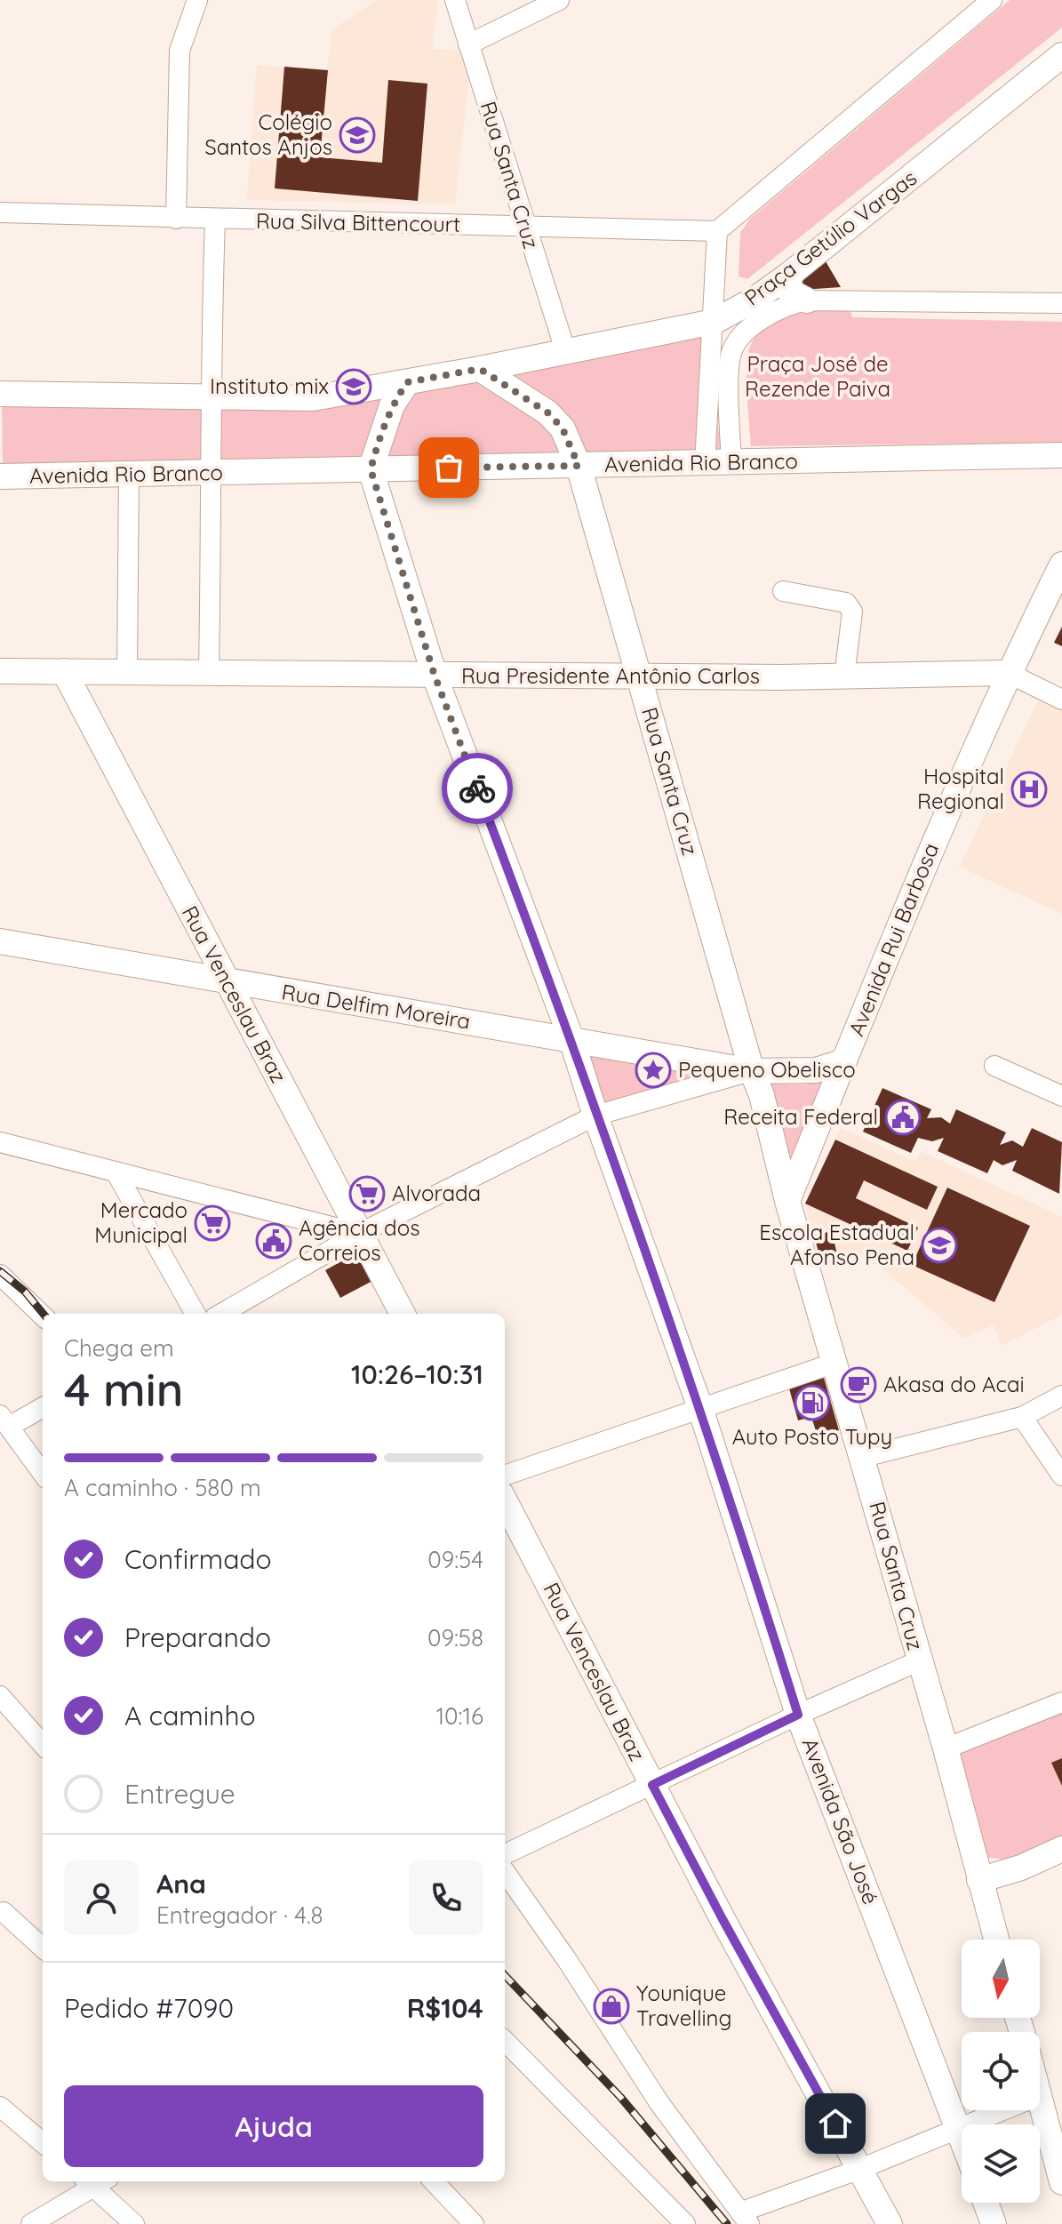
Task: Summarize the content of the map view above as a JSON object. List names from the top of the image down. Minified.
{"streets":{"main road":["Rua Santa Cruz","Praça Getúlio Vargas","Avenida Rio Branco","Rua Presidente Antônio Carlos","Avenida Rui Barbosa","Rua Venceslau Braz","Rua Delfim Moreira","Avenida São José"],"street":["Rua Silva Bittencourt"]},"crossings":[["Rua Santa Cruz","Rua Silva Bittencourt"],["Rua Santa Cruz","Avenida Rio Branco"],["Rua Santa Cruz","Rua Presidente Antônio Carlos"],["Rua Santa Cruz","Avenida Rui Barbosa"],["Rua Santa Cruz","Rua Delfim Moreira"],["Rua Silva Bittencourt","Praça Getúlio Vargas"],["Avenida Rio Branco","Avenida São José"],["Rua Presidente Antônio Carlos","Avenida Rui Barbosa"],["Rua Presidente Antônio Carlos","Rua Venceslau Braz"],["Rua Presidente Antônio Carlos","Avenida São José"],["Avenida Rui Barbosa","Rua Delfim Moreira"],["Rua Venceslau Braz","Rua Delfim Moreira"],["Rua Delfim Moreira","Avenida São José"]],"parks":["Praça José de Rezende Paiva"],"places":{"school or university":["Colégio Santos Anjos","Instituto mix","Escola Estadual Afonso Pena"],"hospital":["Hospital Regional"],"place":["Pequeno Obelisco"],"public building":["Receita Federal","Agência dos Correios"],"supermarket":["Alvorada","Mercado Municipal"],"cafe":["Akasa do Acai"],"fuel station":["Auto Posto Tupy"],"shop":["Younique Travelling"]},"north":"bottom","page":{"heading":["4 min","Chega em","10:26–10:31"],"panel":["Ana","Entregador · 4.8","Pedido #7090","R$104"],"bar":"A caminho · 580 m","list":[["Confirmado","09:54"],["Preparando","09:58"],["A caminho","10:16"],"Entregue"],"buttons":"Ajuda"}}
